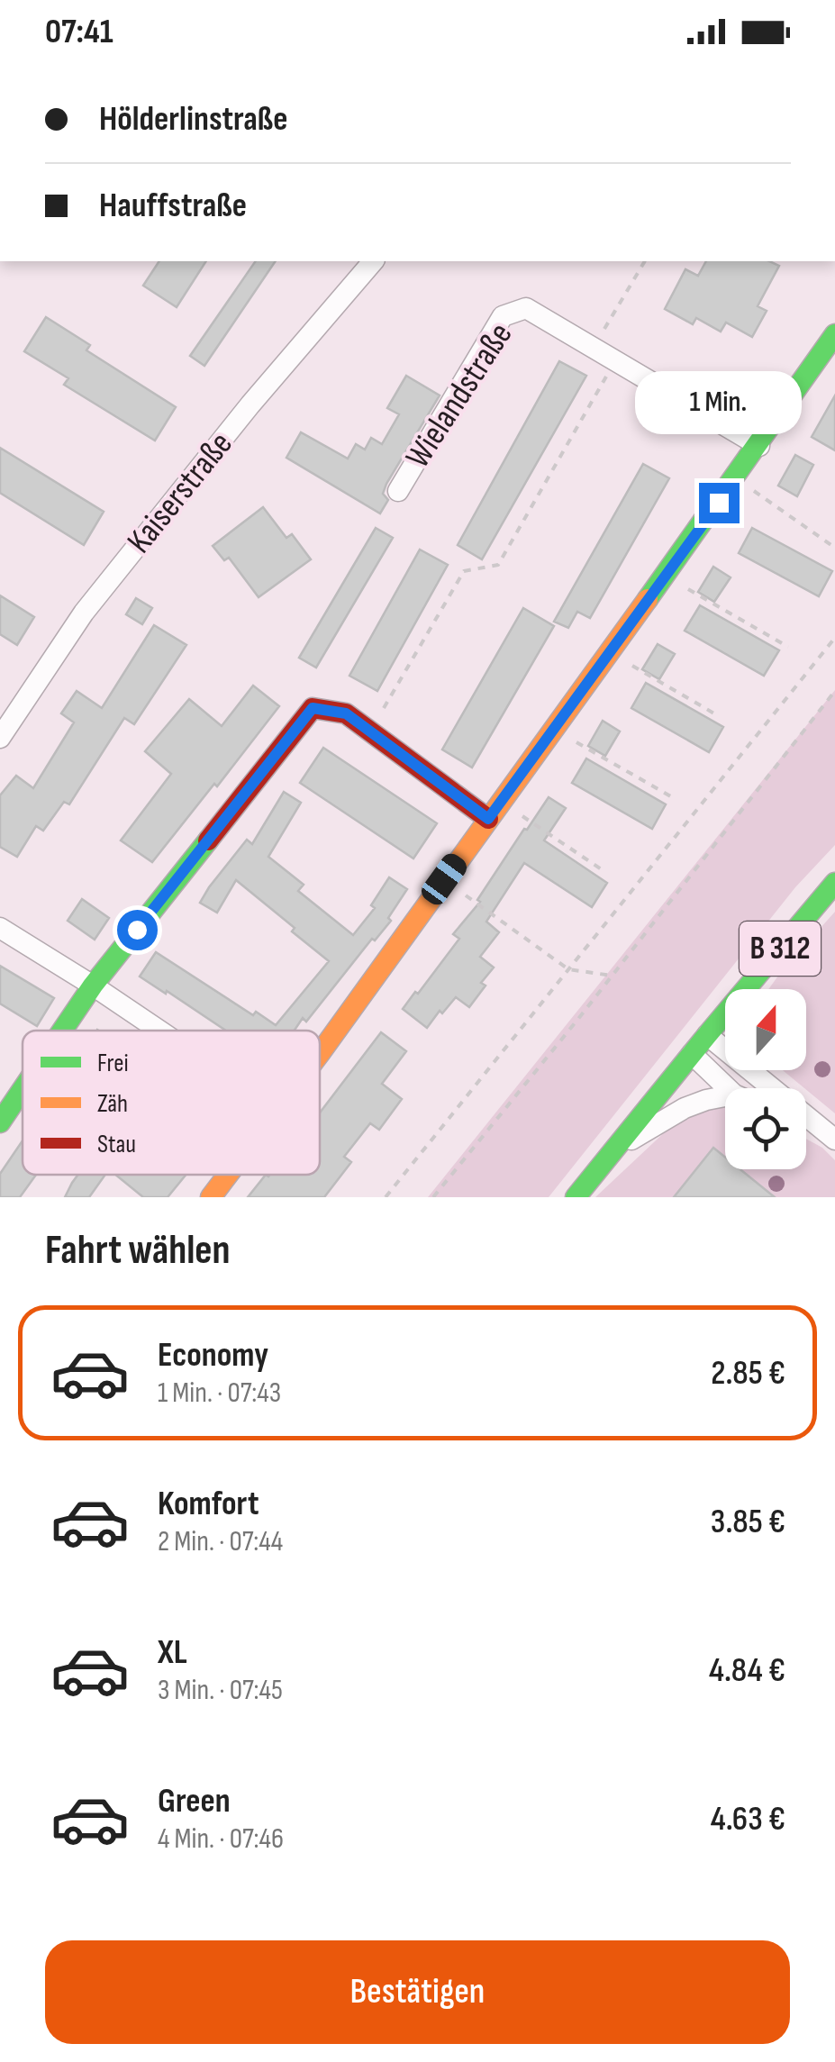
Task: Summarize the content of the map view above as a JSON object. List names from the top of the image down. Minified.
{"streets":{"street":["Wielandstraße","Kaiserstraße","B 312"]},"legend":["Frei","Zäh","Stau"],"north":"top","page":{"status":"07:41","banner":["Hölderlinstraße","Hauffstraße"],"bubble":"1 Min.","heading":"Fahrt wählen","list":[{"name":"Economy","note":"1 Min. · 07:43","value":"2.85 €"},{"name":"Komfort","note":"2 Min. · 07:44","value":"3.85 €"},{"name":"XL","note":"3 Min. · 07:45","value":"4.84 €"},{"name":"Green","note":"4 Min. · 07:46","value":"4.63 €"}],"buttons":"Bestätigen"}}
